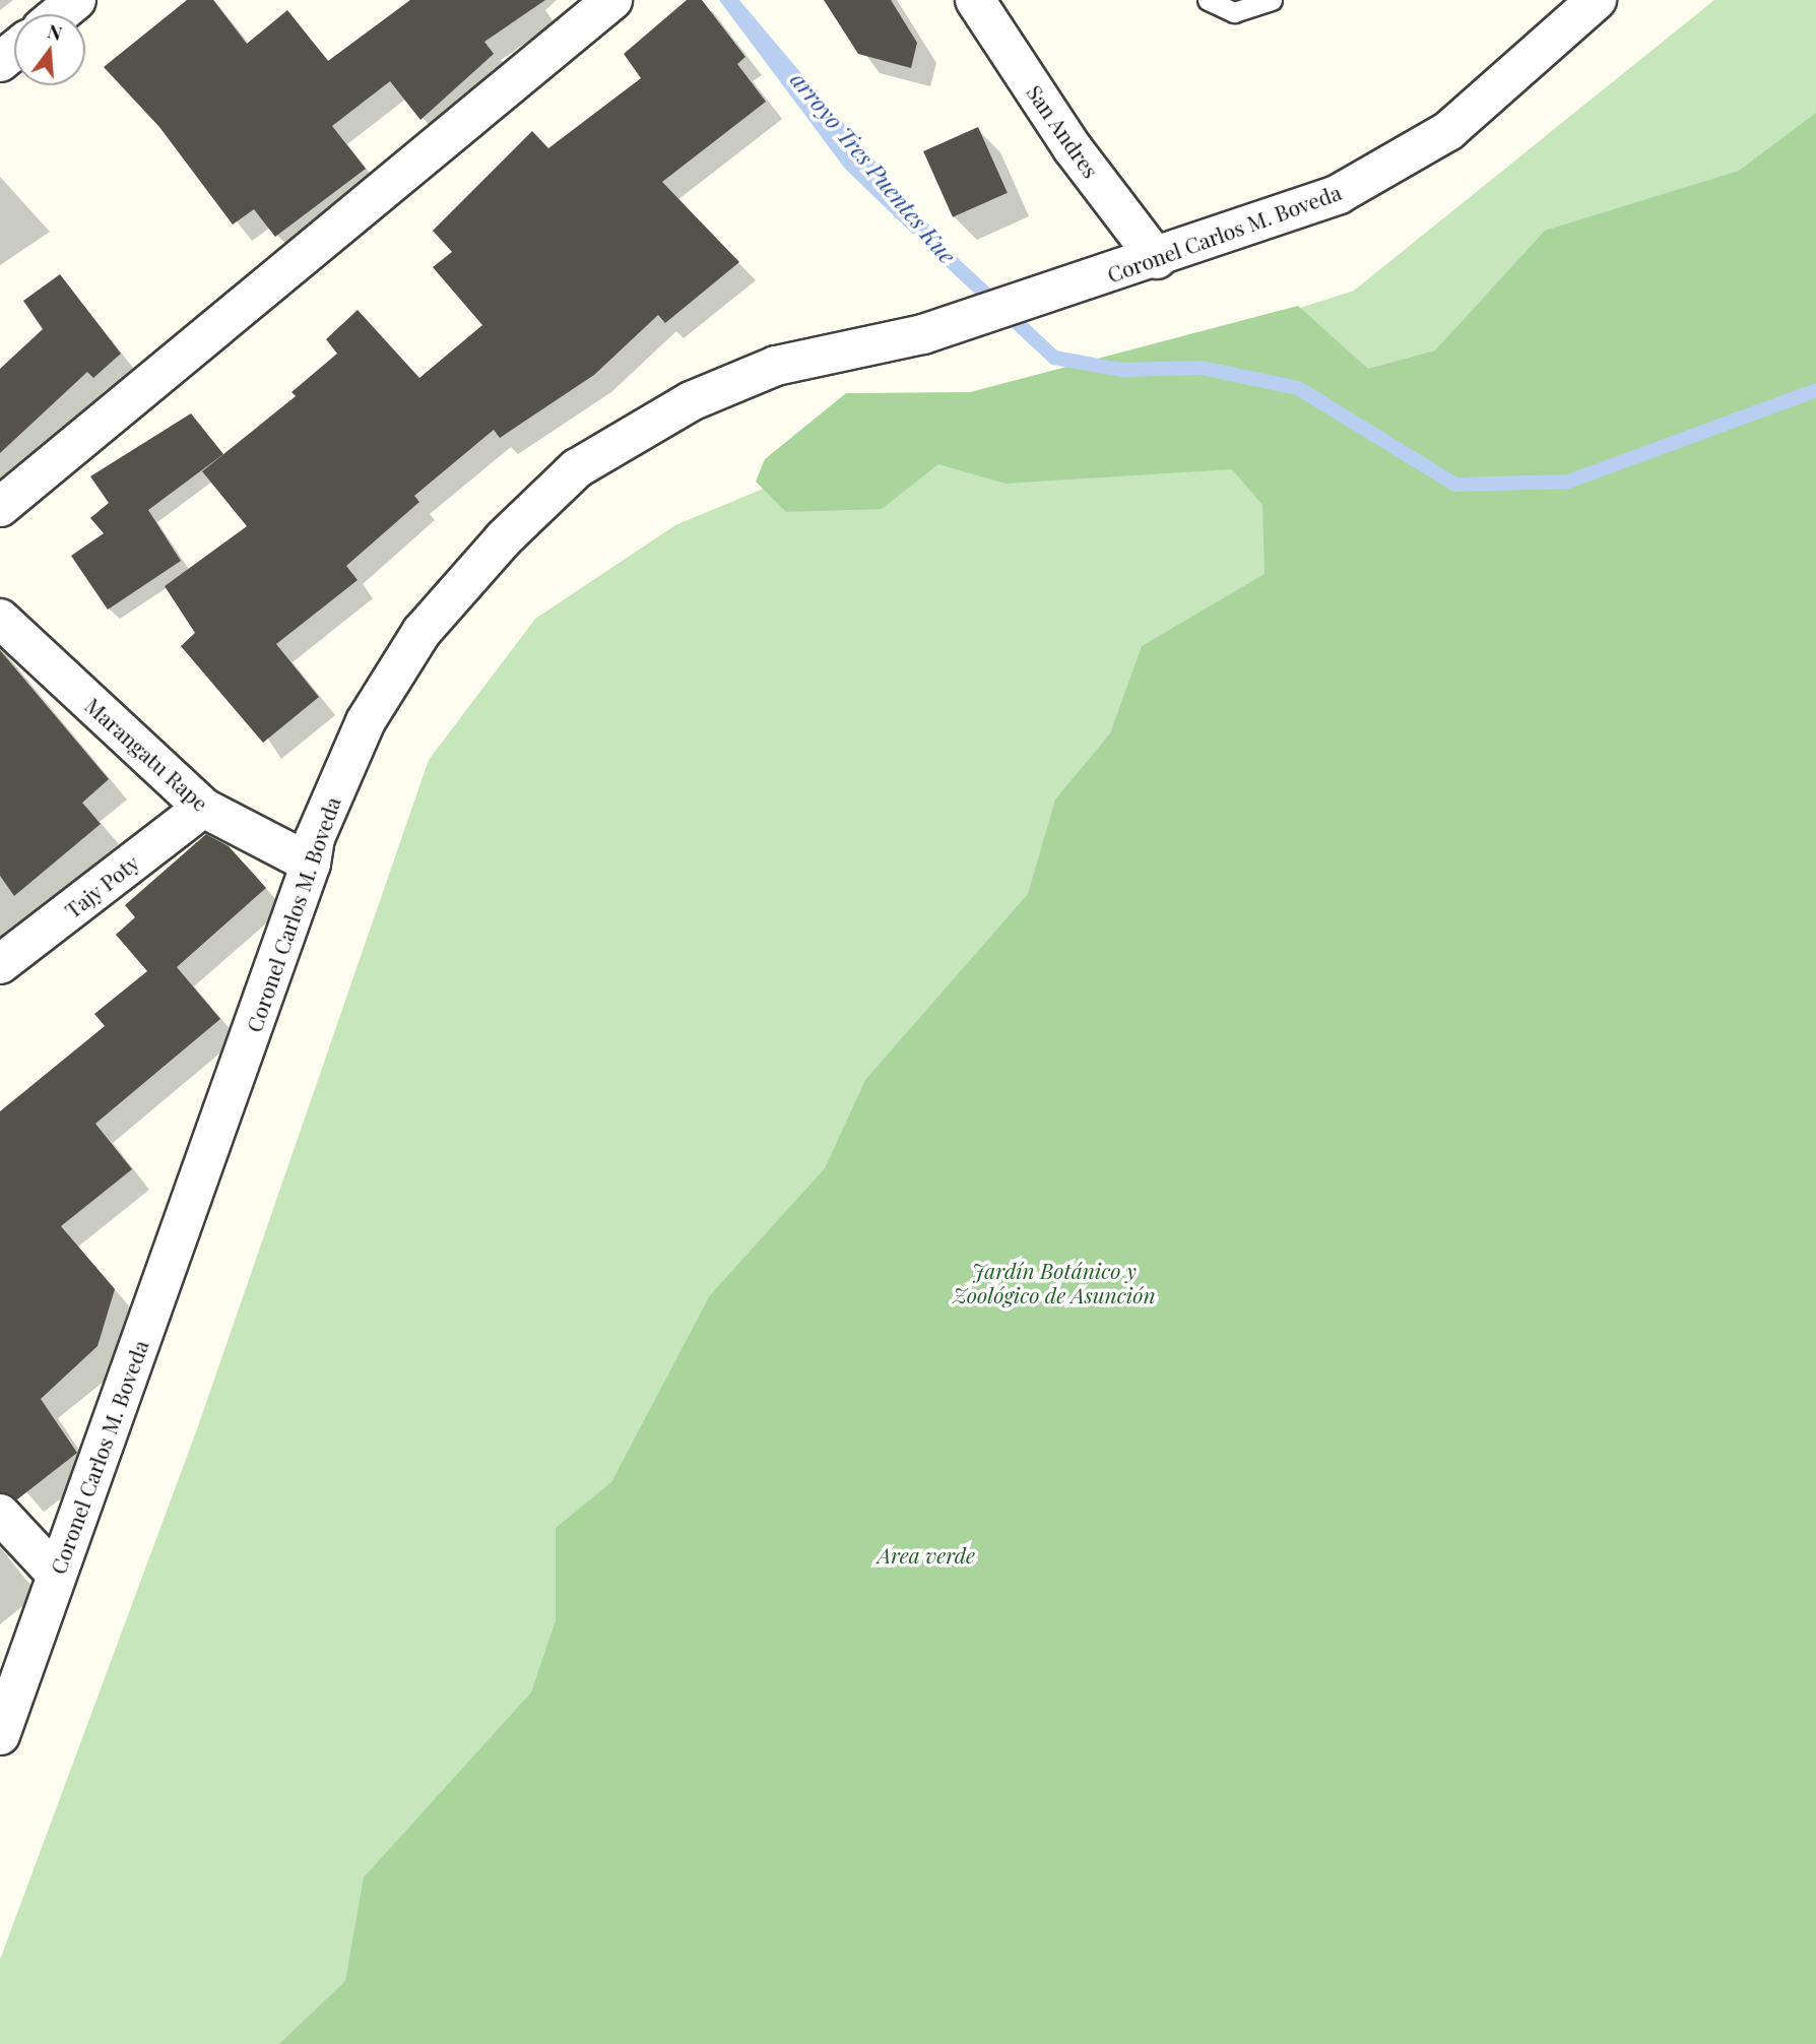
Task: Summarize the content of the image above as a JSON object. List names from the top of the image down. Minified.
{"streets":{"street":["San Andres","Coronel Carlos M. Boveda","Marangatu Rape","Tajy Poty"]},"crossings":[["San Andres","Coronel Carlos M. Boveda"],["Coronel Carlos M. Boveda","Marangatu Rape"],["Marangatu Rape","Tajy Poty"]],"water":["arroyo Tres Puentes Kue"],"parks":["Jardín Botánico y Zoológico de Asunción","Area verde"],"north":"top"}
